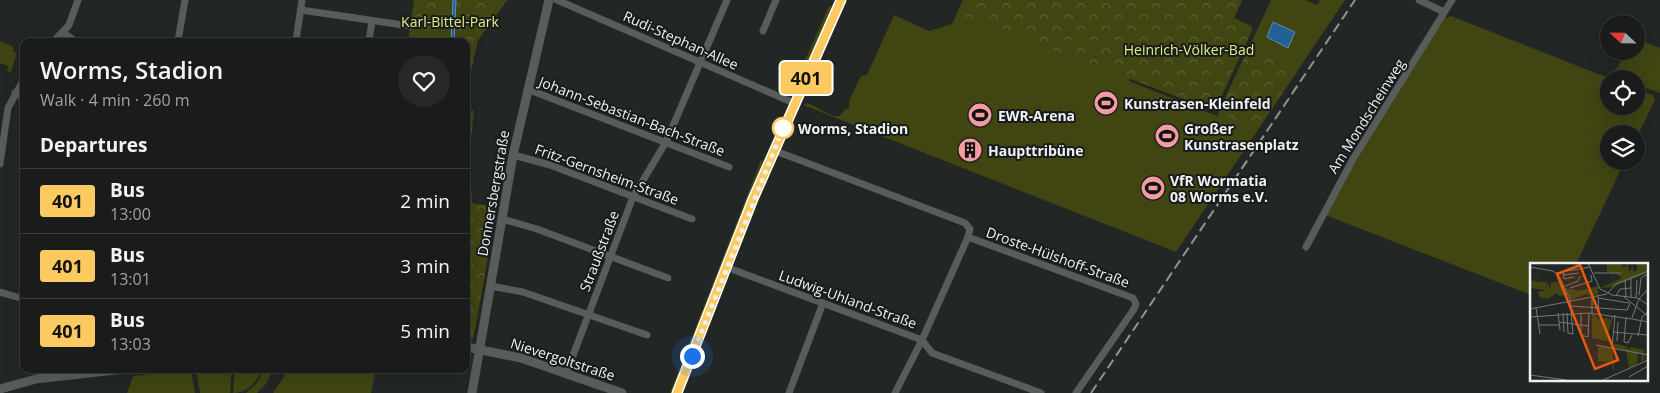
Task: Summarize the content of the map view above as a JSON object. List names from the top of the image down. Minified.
{"streets":{"street":["Rudi-Stephan-Allee","Johann-Sebastian-Bach-Straße","Am Mondscheinweg","Fritz-Gernsheim-Straße","Donnersbergstraße","Straußstraße","Droste-Hülshoff-Straße","Ludwig-Uhland-Straße","Nievergoltstraße"]},"crossings":[["Rudi-Stephan-Allee","Straußstraße"],["Johann-Sebastian-Bach-Straße","Donnersbergstraße"],["Johann-Sebastian-Bach-Straße","Straußstraße"],["Fritz-Gernsheim-Straße","Donnersbergstraße"],["Fritz-Gernsheim-Straße","Straußstraße"],["Donnersbergstraße","Nievergoltstraße"],["Straußstraße","Nievergoltstraße"]],"parks":["Karl-Bittel-Park","Heinrich-Völker-Bad"],"places":{"sports":["Kunstrasen-Kleinfeld","EWR-Arena","Großer Kunstrasenplatz","VfR Wormatia 08 Worms e.V."],"other":["Worms, Stadion"],"building":["Haupttribüne"]},"lines":["bus line 401"],"north":"left","page":{"on_map":"401","heading":[["Worms, Stadion","Walk · 4 min · 260 m"],"Departures"],"list":[{"mark":"401","name":"Bus","note":"13:00","value":"2 min"},{"mark":"401","name":"Bus","note":"13:01","value":"3 min"},{"mark":"401","name":"Bus","note":"13:03","value":"5 min"}]}}
